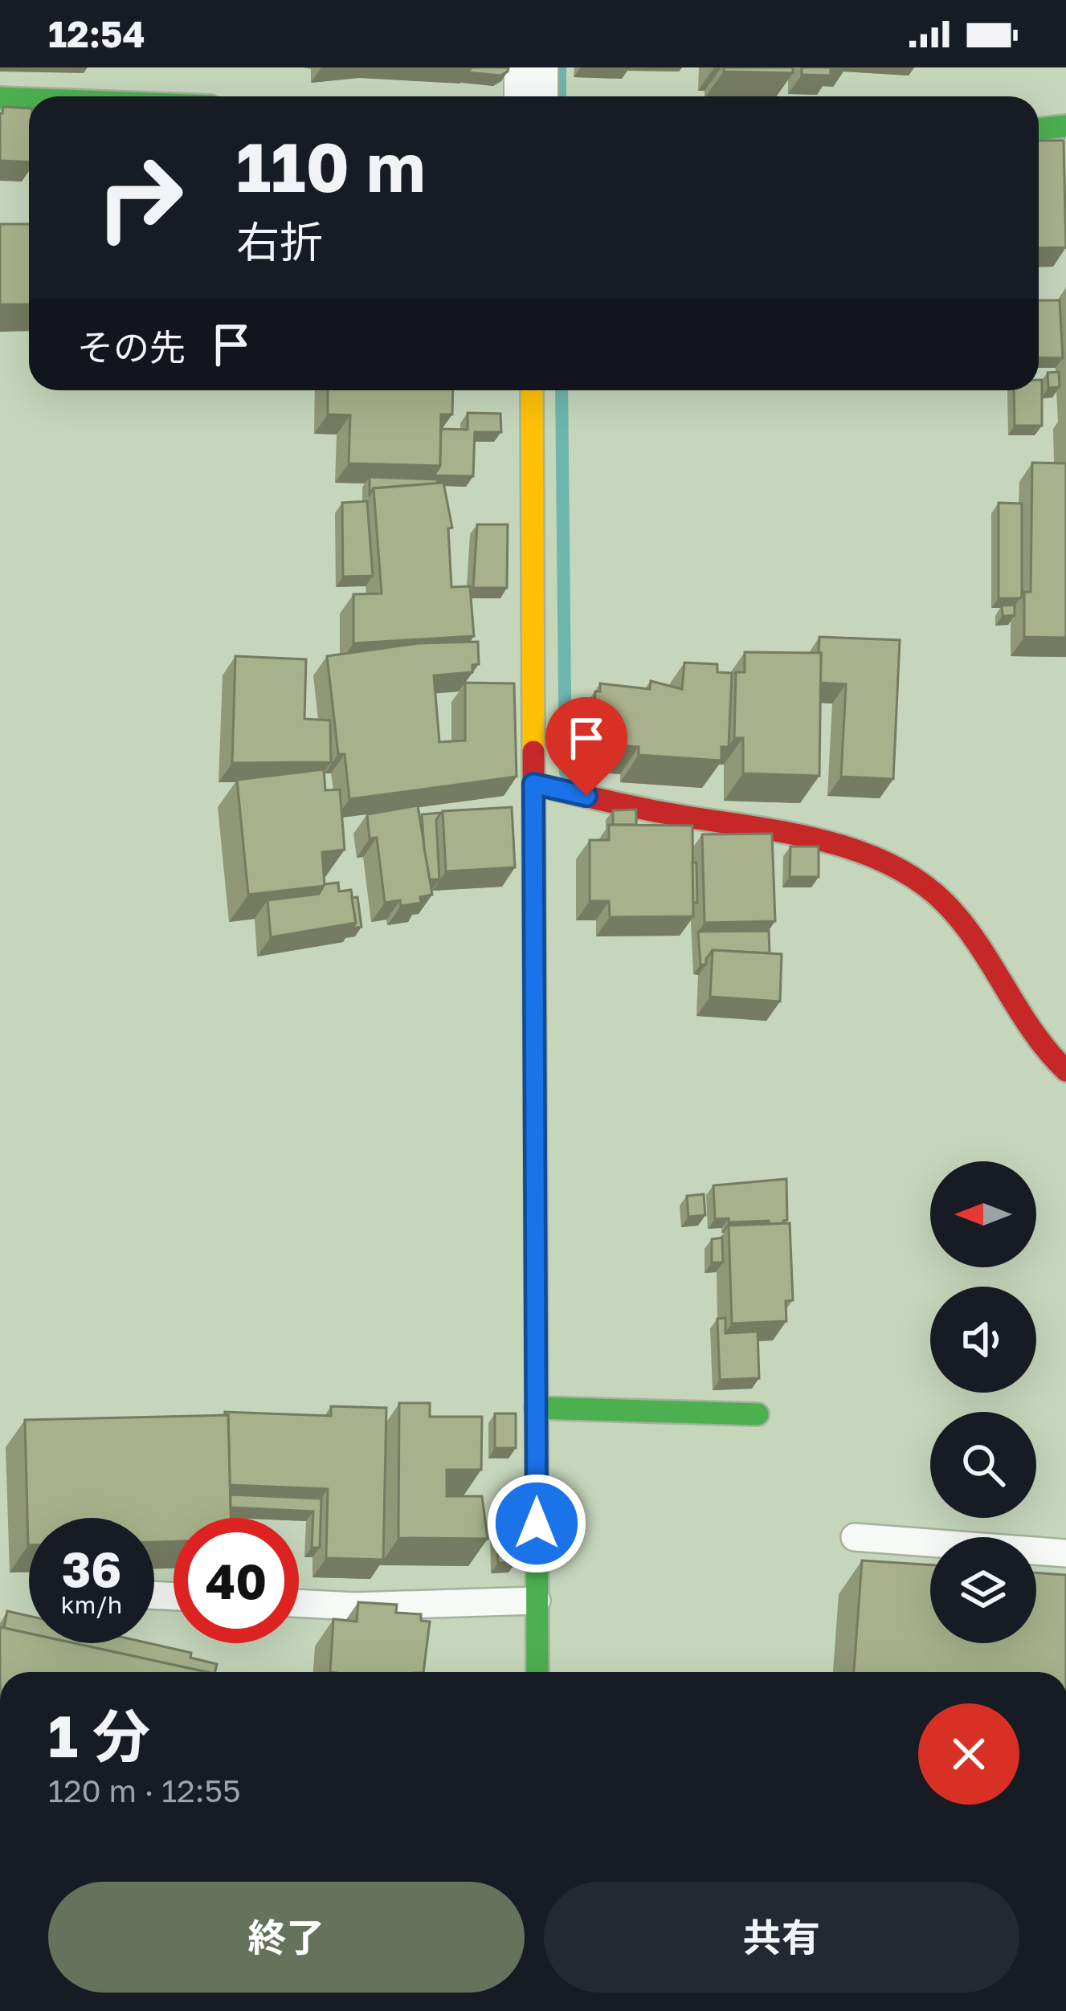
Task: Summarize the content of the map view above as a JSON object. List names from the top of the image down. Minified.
{"north":"left","page":{"status":"12:54","turn":["110 m","右折"],"then":"その先","speed":"36 km/h","limit":"40","heading":["1 分","120 m · 12:55"],"buttons":["終了","共有"]}}
